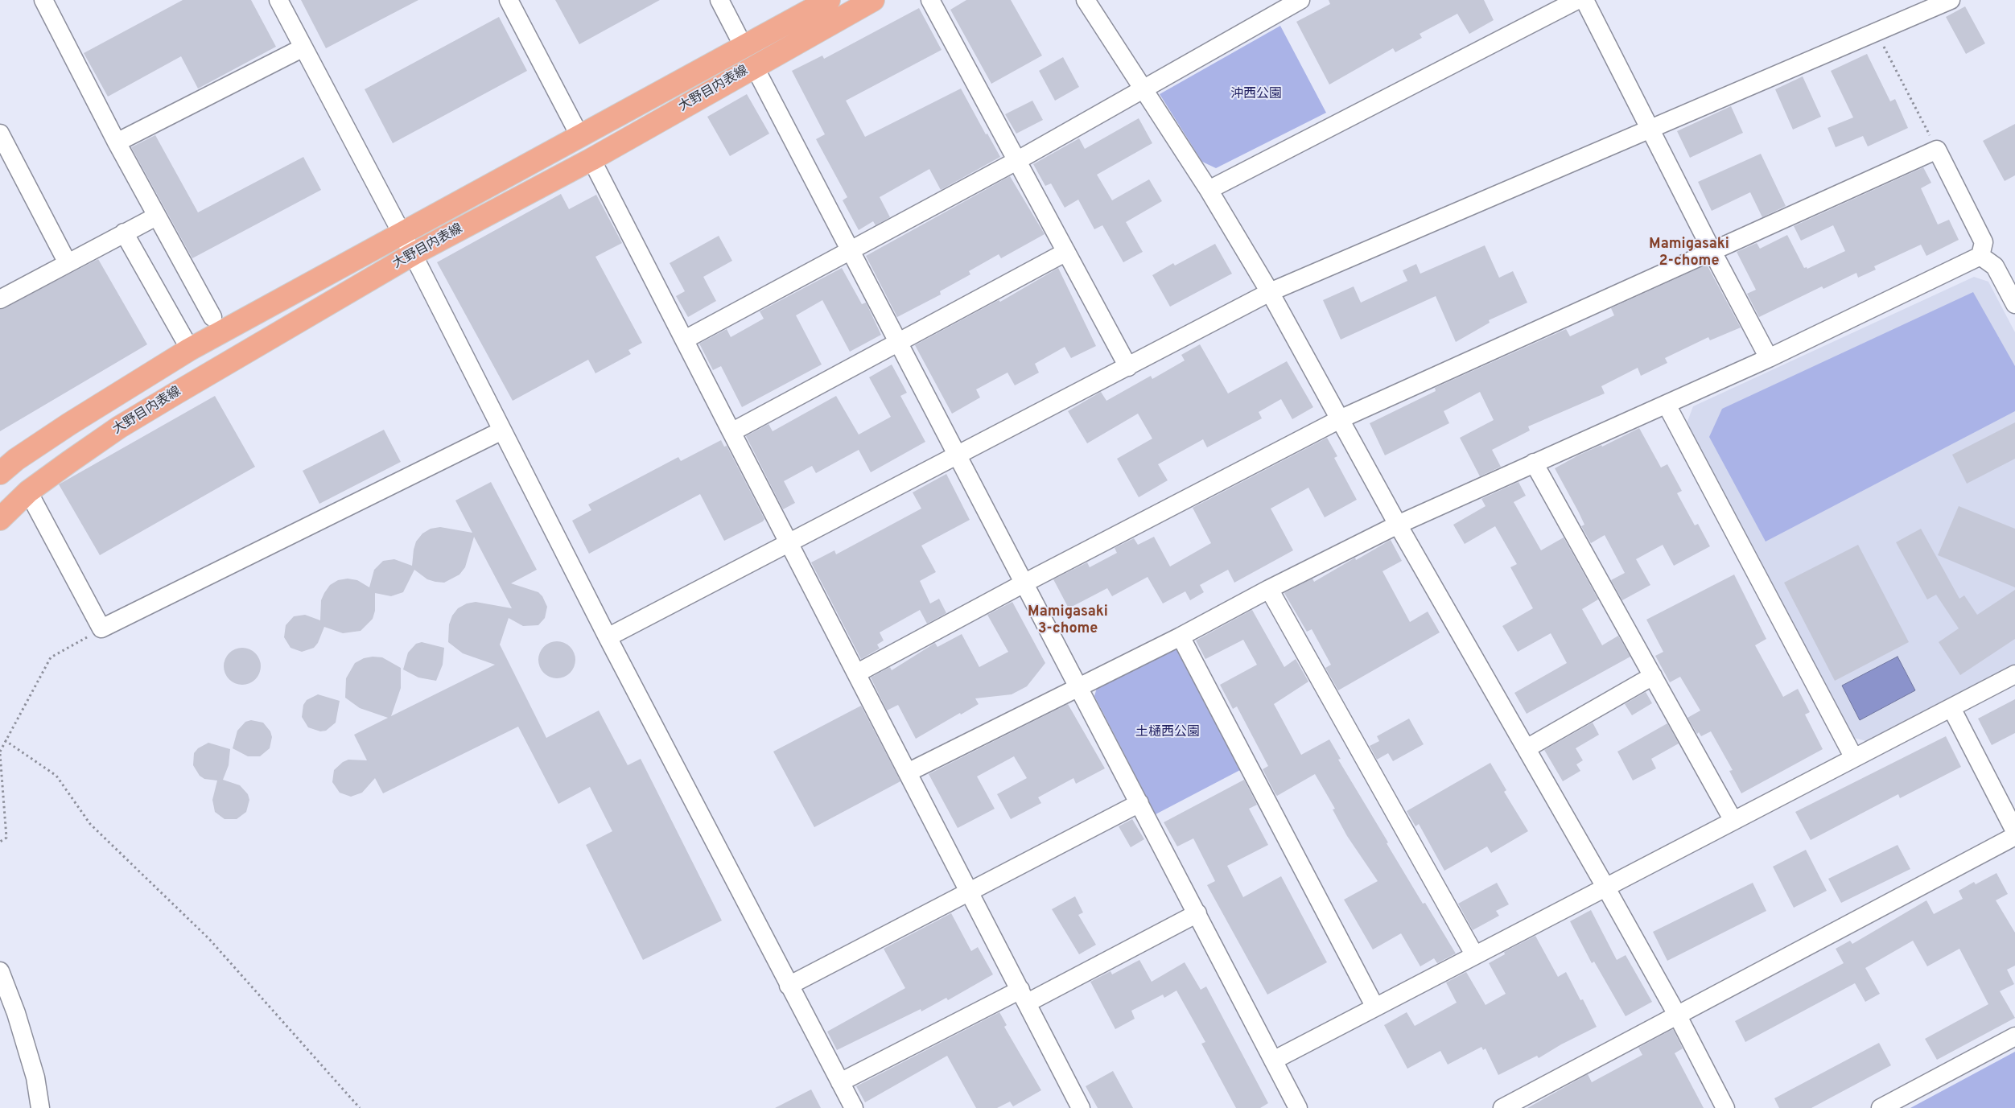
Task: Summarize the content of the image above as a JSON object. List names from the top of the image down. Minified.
{"streets":{"main road":["大野目内表線"]},"districts":["Mamigasaki 2-chome","Mamigasaki 3-chome"],"parks":["沖西公園","土樋西公園"]}
